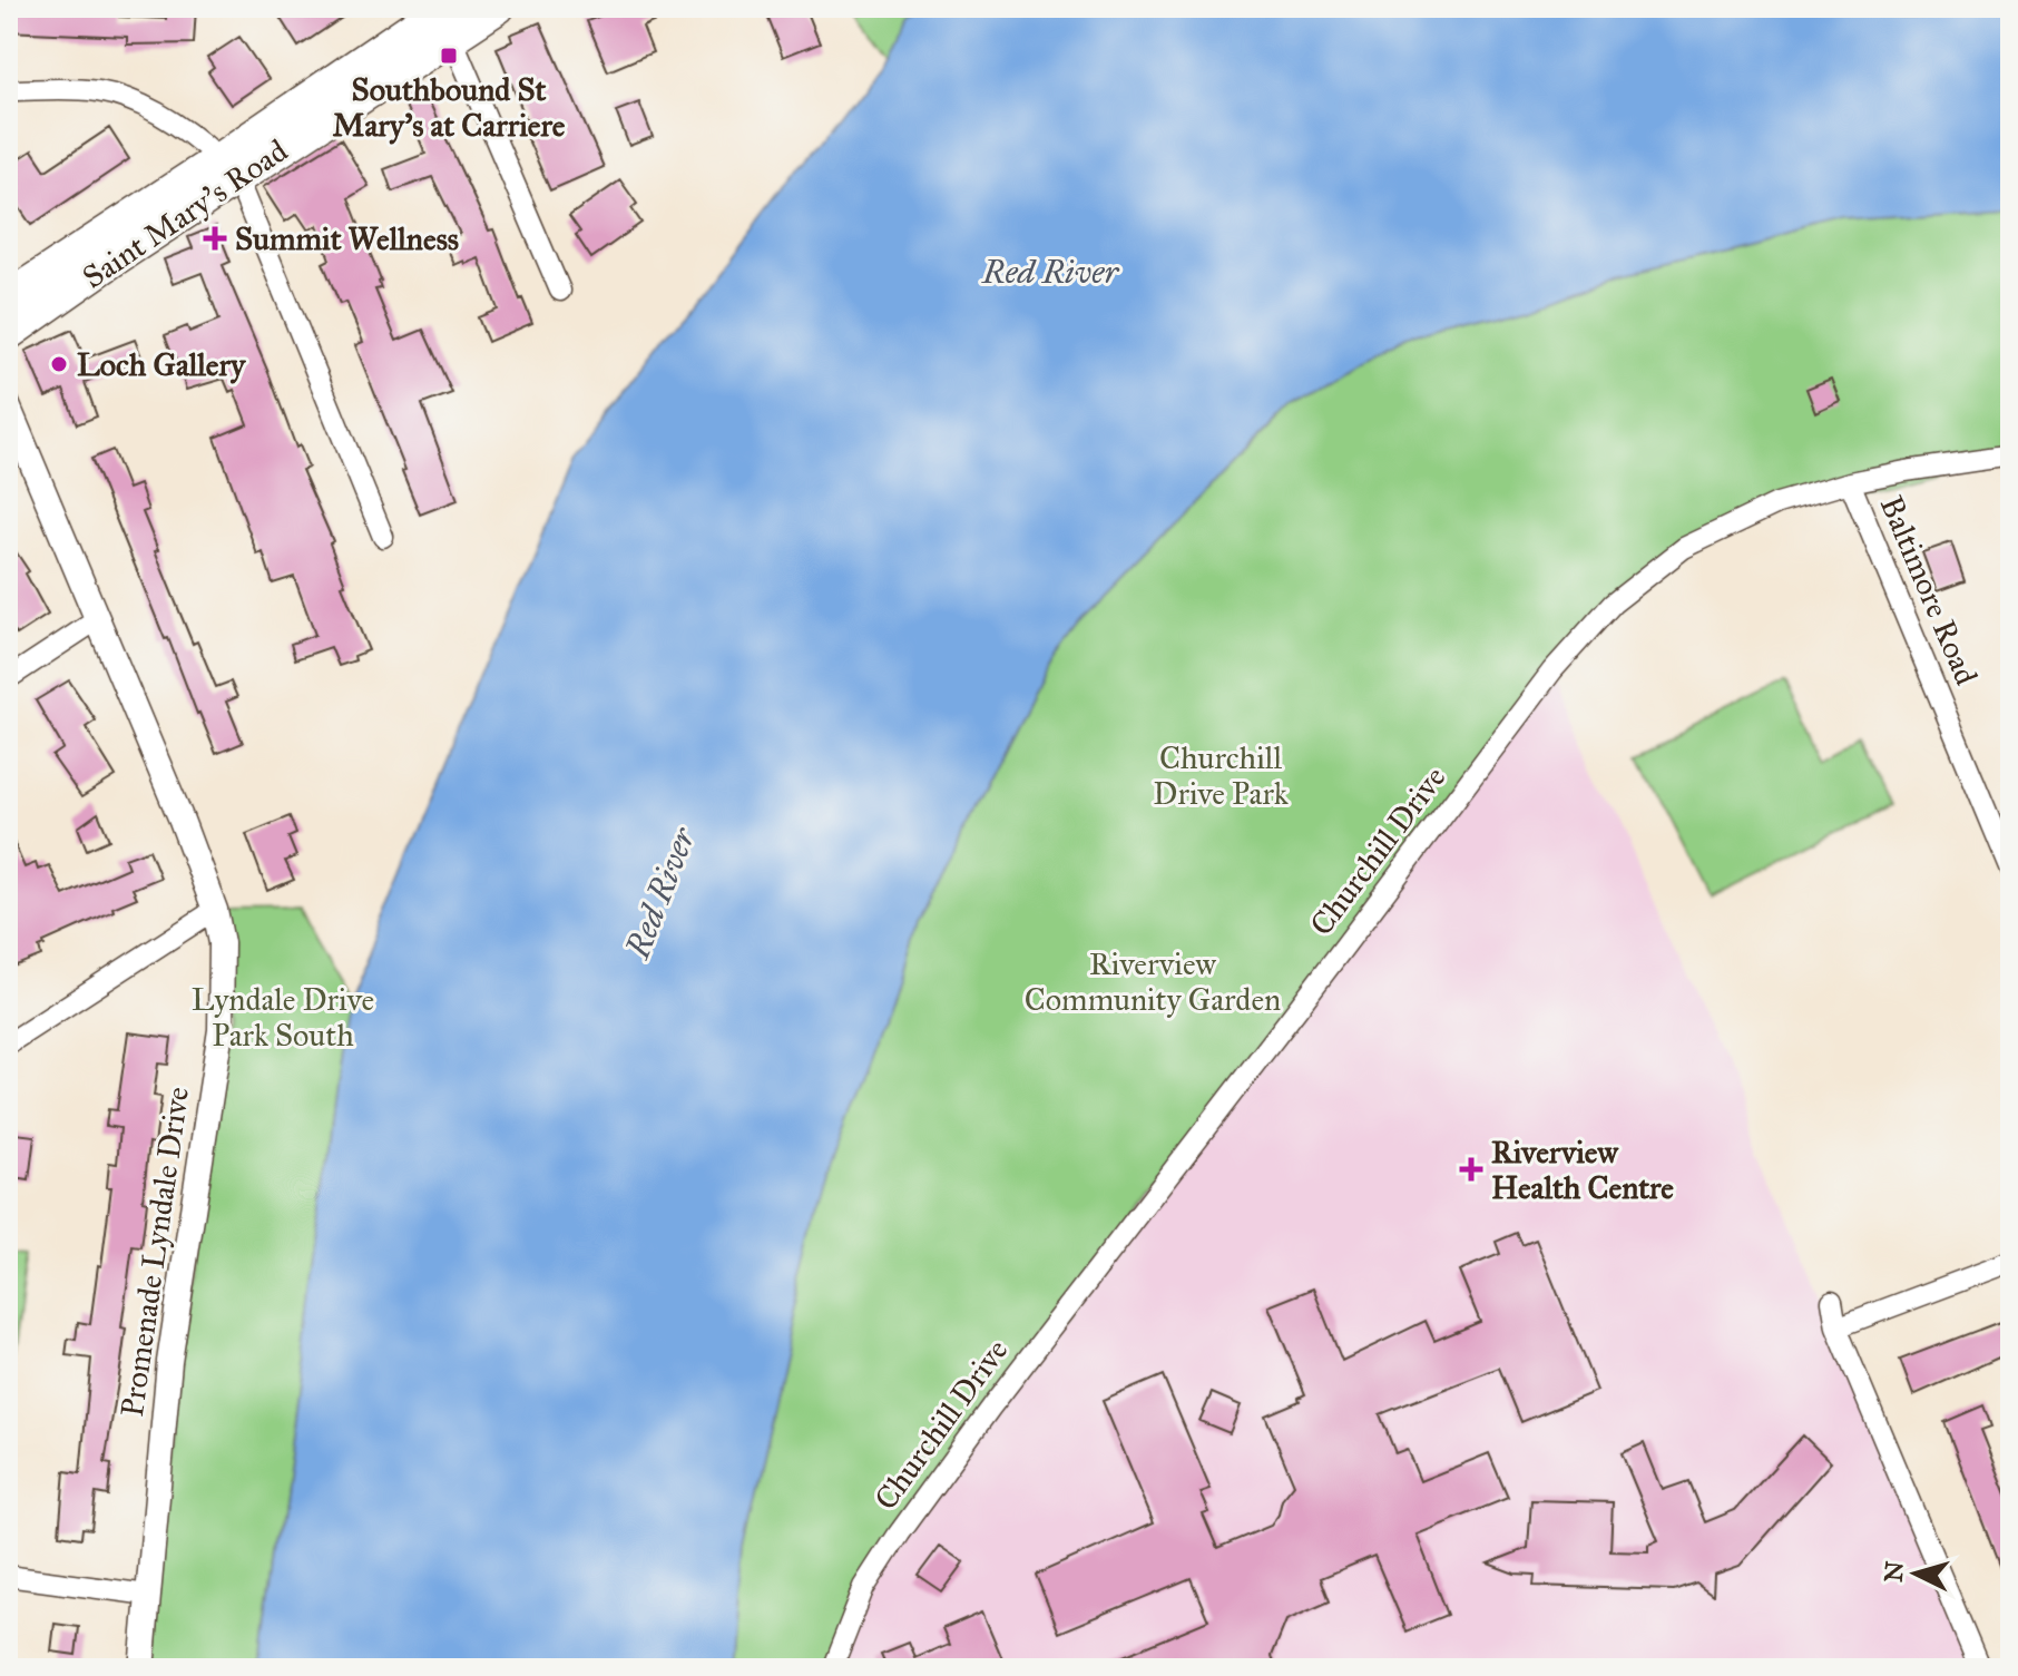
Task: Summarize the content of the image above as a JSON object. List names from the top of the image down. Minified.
{"streets":{"highway":["Saint Mary's Road"],"street":["Baltimore Road","Churchill Drive","Promenade Lyndale Drive"]},"crossings":[["Baltimore Road","Churchill Drive"]],"water":["Red River"],"parks":["Churchill Drive Park","Riverview Community Garden","Lyndale Drive Park South"],"places":{"transit":["Southbound St Mary's at Carriere"],"health":["Summit Wellness","Riverview Health Centre"],"other":["Loch Gallery"]},"north":"left"}
